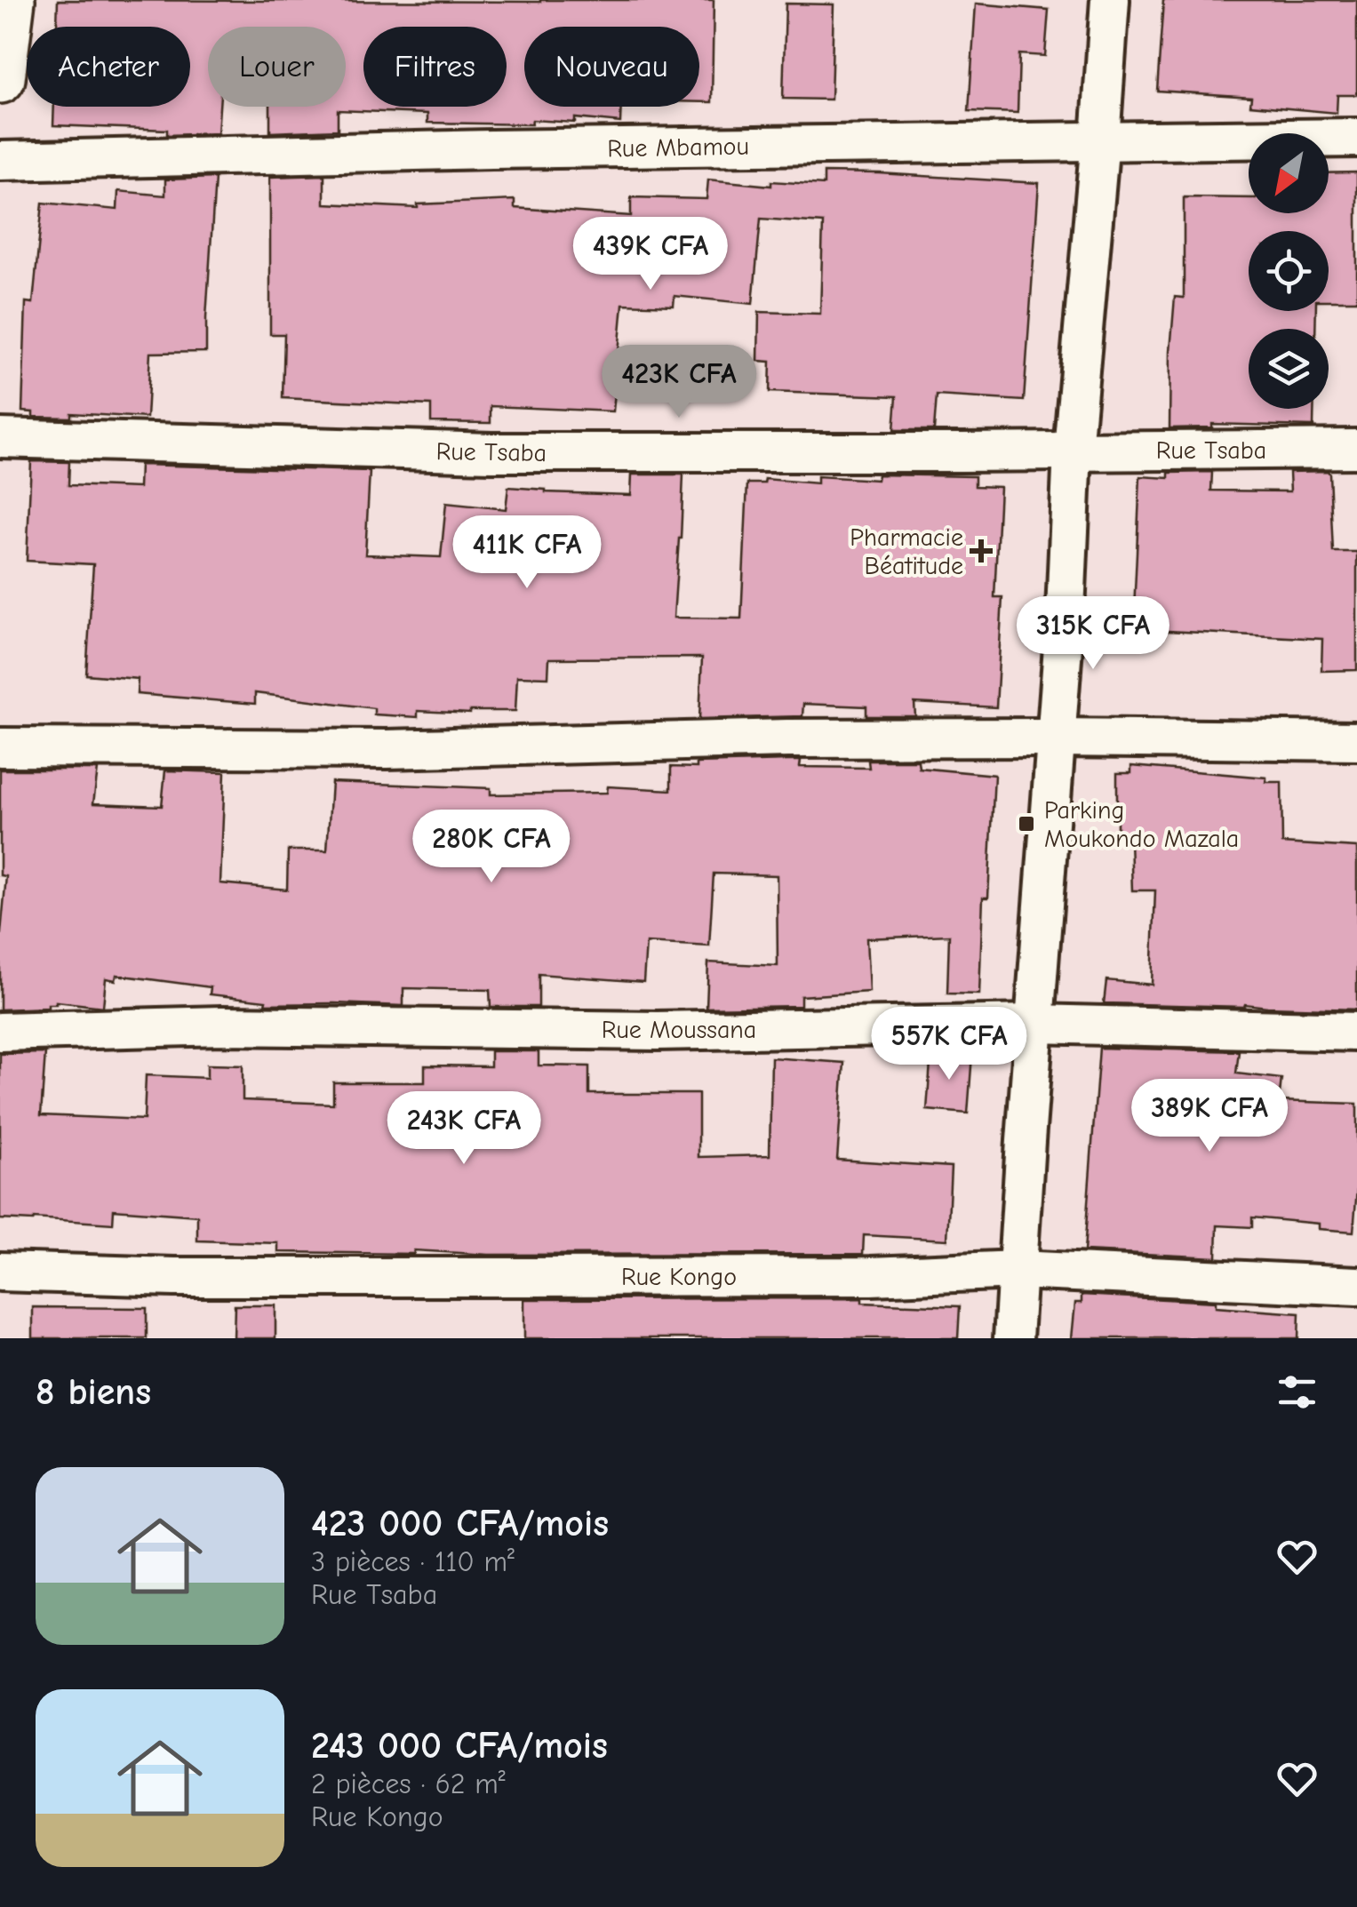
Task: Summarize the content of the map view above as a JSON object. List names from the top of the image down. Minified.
{"streets":{"street":["Rue Mbamou","Rue Tsaba","Rue Moussana","Rue Kongo"]},"places":{"health":["Pharmacie Béatitude"],"transit":["Parking Moukondo Mazala"]},"north":"bottom left","page":{"chip":["Acheter","Louer","Filtres","Nouveau"],"price":["439K CFA","423K CFA","411K CFA","315K CFA","280K CFA","557K CFA","389K CFA","243K CFA"],"heading":"8 biens","list":[{"name":"423 000 CFA/mois","note":"3 pièces · 110 m² · Rue Tsaba"},{"name":"243 000 CFA/mois","note":"2 pièces · 62 m² · Rue Kongo"}]}}
